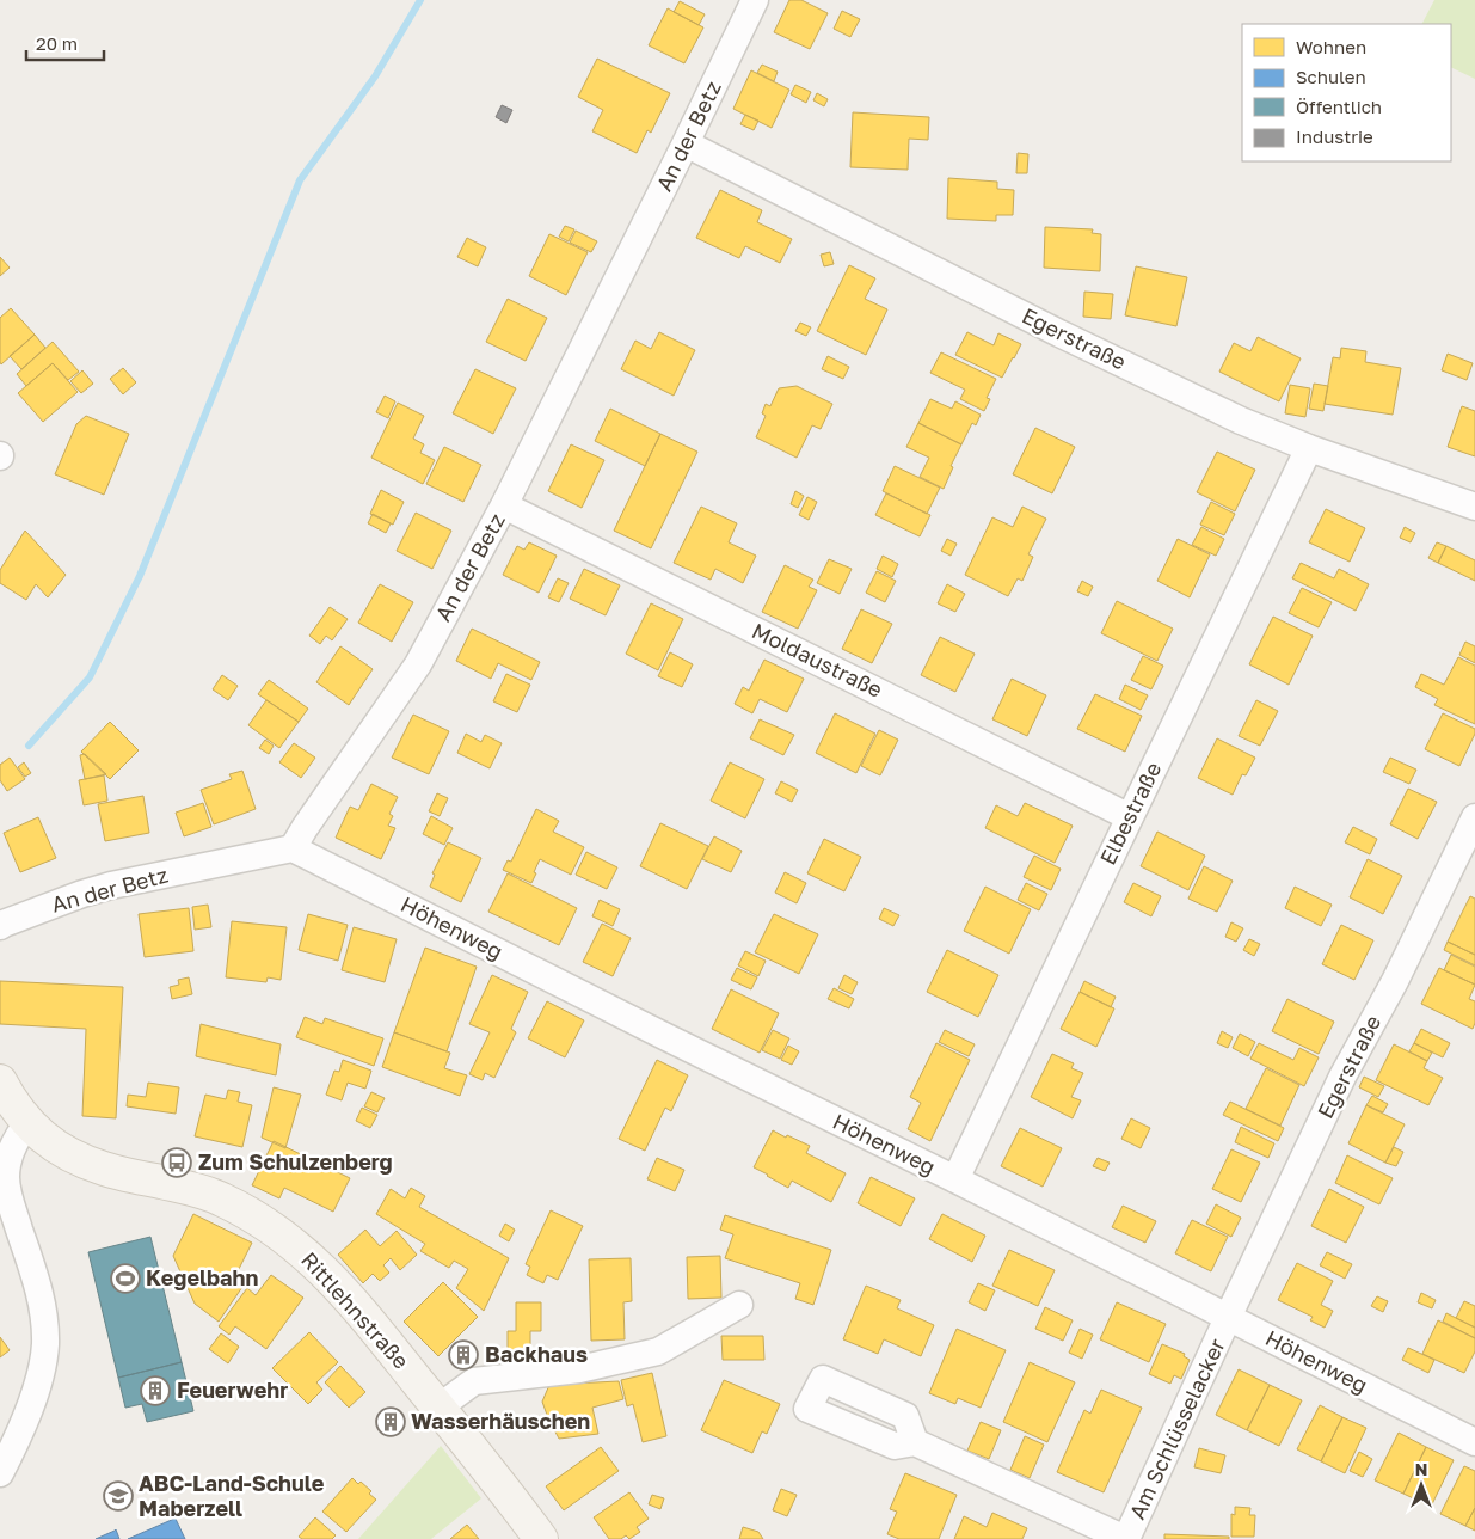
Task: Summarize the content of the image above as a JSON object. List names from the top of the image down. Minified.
{"streets":{"street":["An der Betz","Egerstraße","Moldaustraße","Elbestraße","Höhenweg","Rittlehnstraße","Am Schlüsselacker"]},"crossings":[["An der Betz","Egerstraße"],["An der Betz","Moldaustraße"],["An der Betz","Höhenweg"],["Egerstraße","Elbestraße"],["Egerstraße","Höhenweg"],["Egerstraße","Am Schlüsselacker"],["Moldaustraße","Elbestraße"],["Elbestraße","Höhenweg"],["Höhenweg","Am Schlüsselacker"]],"places":{"bus stop":["Zum Schulzenberg"],"sports":["Kegelbahn"],"building":["Backhaus","Feuerwehr","Wasserhäuschen"],"school or university":["ABC-Land-Schule Maberzell"]},"legend":["Wohnen","Schulen","Öffentlich","Industrie"],"scale_bar":"20 m","north":"top"}
